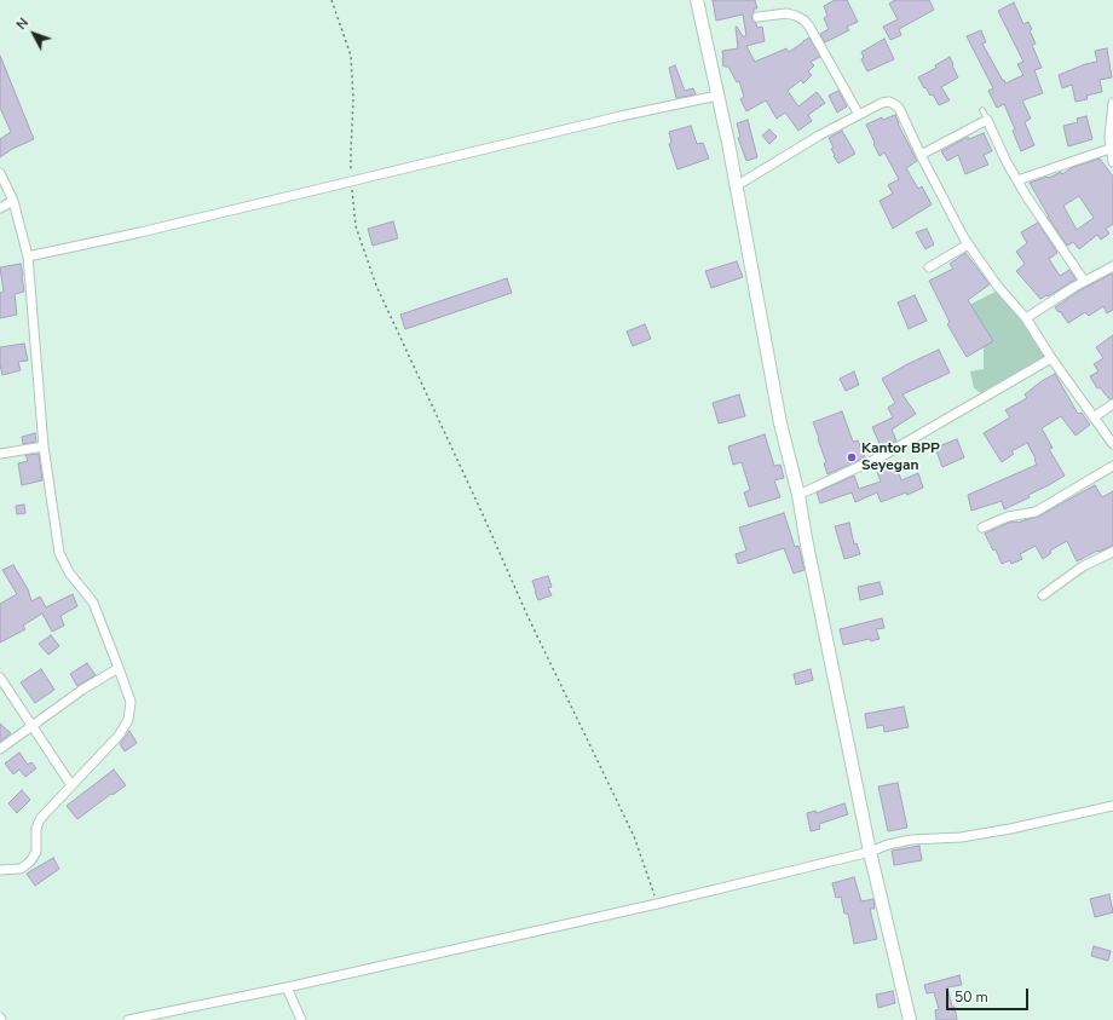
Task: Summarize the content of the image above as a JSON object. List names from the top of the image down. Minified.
{"places":["Kantor BPP Seyegan"],"scale_bar":"50 m","north":"top left"}
